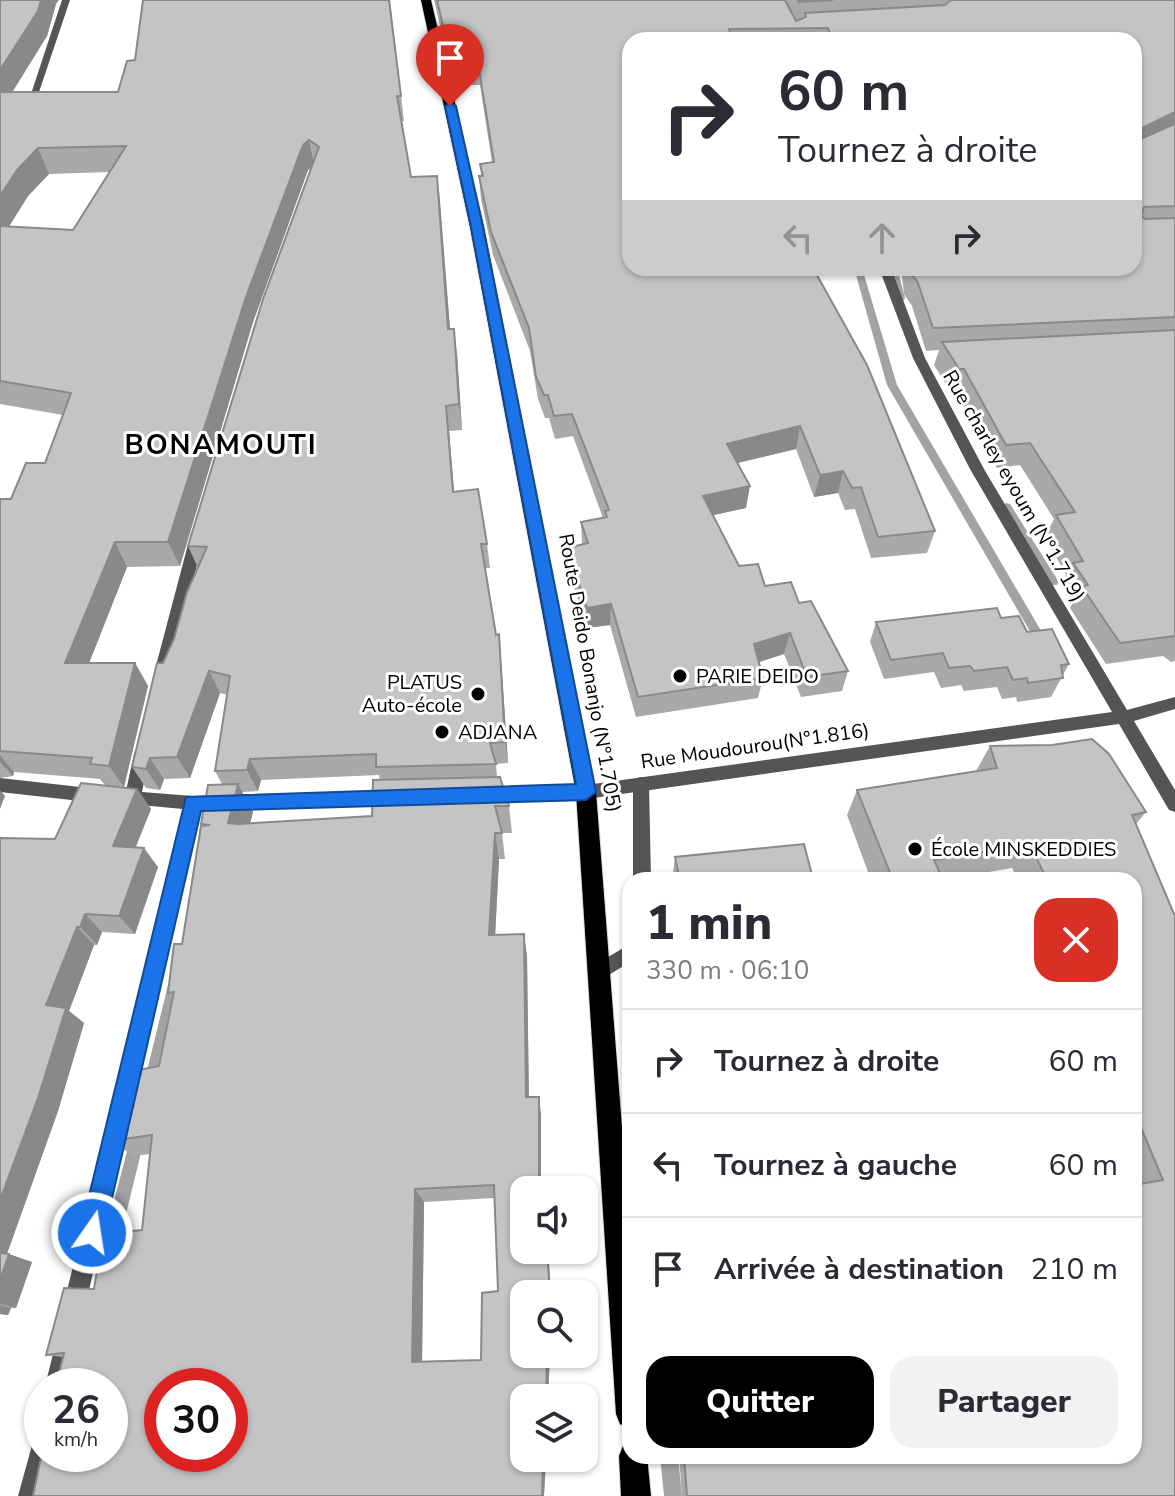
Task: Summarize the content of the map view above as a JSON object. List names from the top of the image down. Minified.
{"streets":{"main road":["Route Deido Bonanjo (N°1.705)"],"street":["Rue charley eyoum (N°1.719)","Rue Moudourou(N°1.816)"]},"crossings":[["Rue charley eyoum (N°1.719)","Rue Moudourou(N°1.816)"],["Route Deido Bonanjo (N°1.705)","Rue Moudourou(N°1.816)"]],"districts":["BONAMOUTI"],"places":["PARIE DEIDO","PLATUS Auto-école","ADJANA","École MINSKEDDIES"],"page":{"turn":["60 m","Tournez à droite"],"heading":["1 min","330 m · 06:10"],"list":[{"name":"Tournez à droite","value":"60 m"},{"name":"Tournez à gauche","value":"60 m"},{"name":"Arrivée à destination","value":"210 m"}],"buttons":["Quitter","Partager"],"speed":"26 km/h","limit":"30"}}
